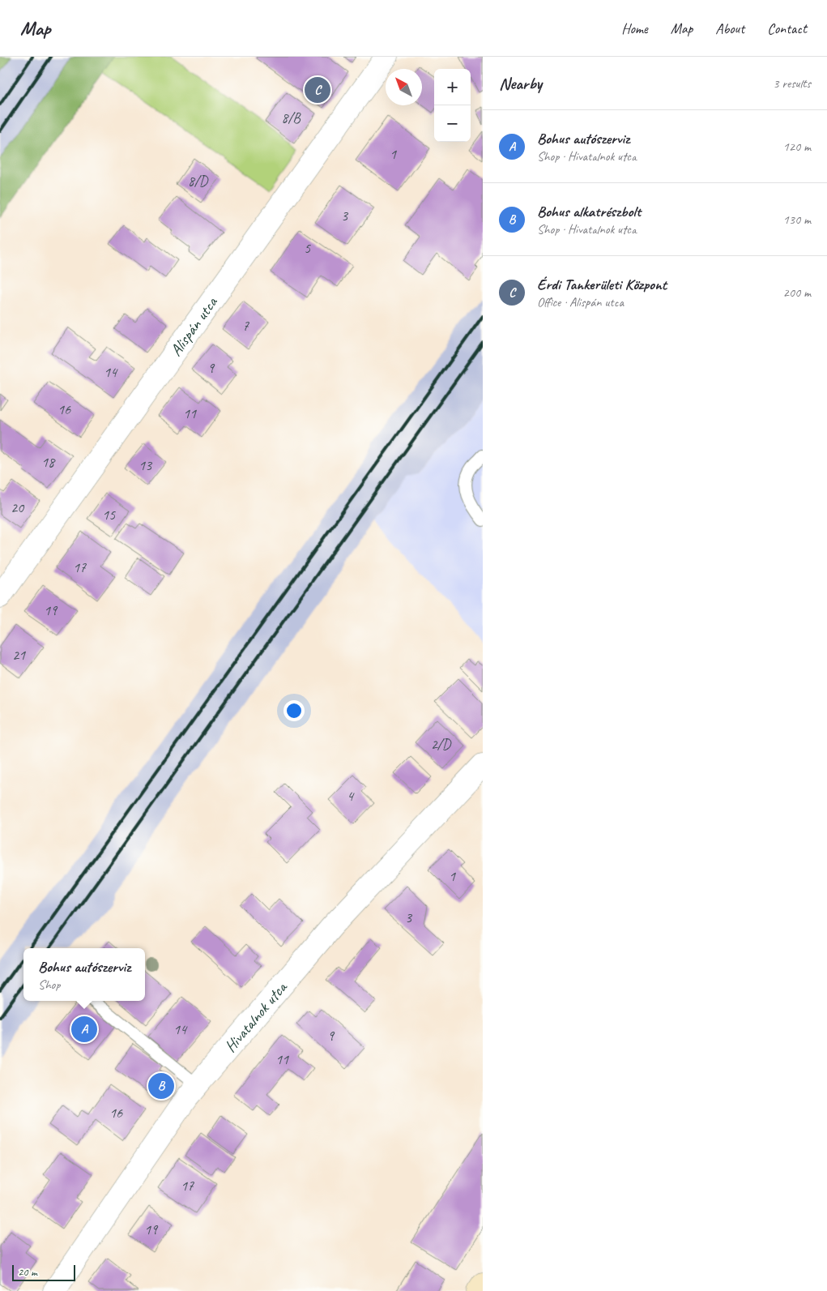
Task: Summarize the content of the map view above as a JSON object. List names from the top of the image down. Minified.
{"streets":{"street":["Alispán utca","Hivatalnok utca"]},"house_numbers":["8/B","1","8/D","3","5","7","9","14","16","11","18","13","20","15","17","19","21","2/D","4","1","3","14","9","11","16","17","19"],"scale_bar":"20 m","north":"top left","page":{"header":"Map","nav":["Home","Map","About","Contact"],"heading":["Nearby","3 results"],"map_buttons":["+","−"],"pins":["C","A","B"],"list":[{"mark":"A","name":"Bohus autószerviz","note":"Shop · Hivatalnok utca","value":"120 m"},{"mark":"B","name":"Bohus alkatrészbolt","note":"Shop · Hivatalnok utca","value":"130 m"},{"mark":"C","name":"Érdi Tankerületi Központ","note":"Office · Alispán utca","value":"200 m"}],"popup":["Bohus autószerviz","Shop"],"scale":"20 m"}}
